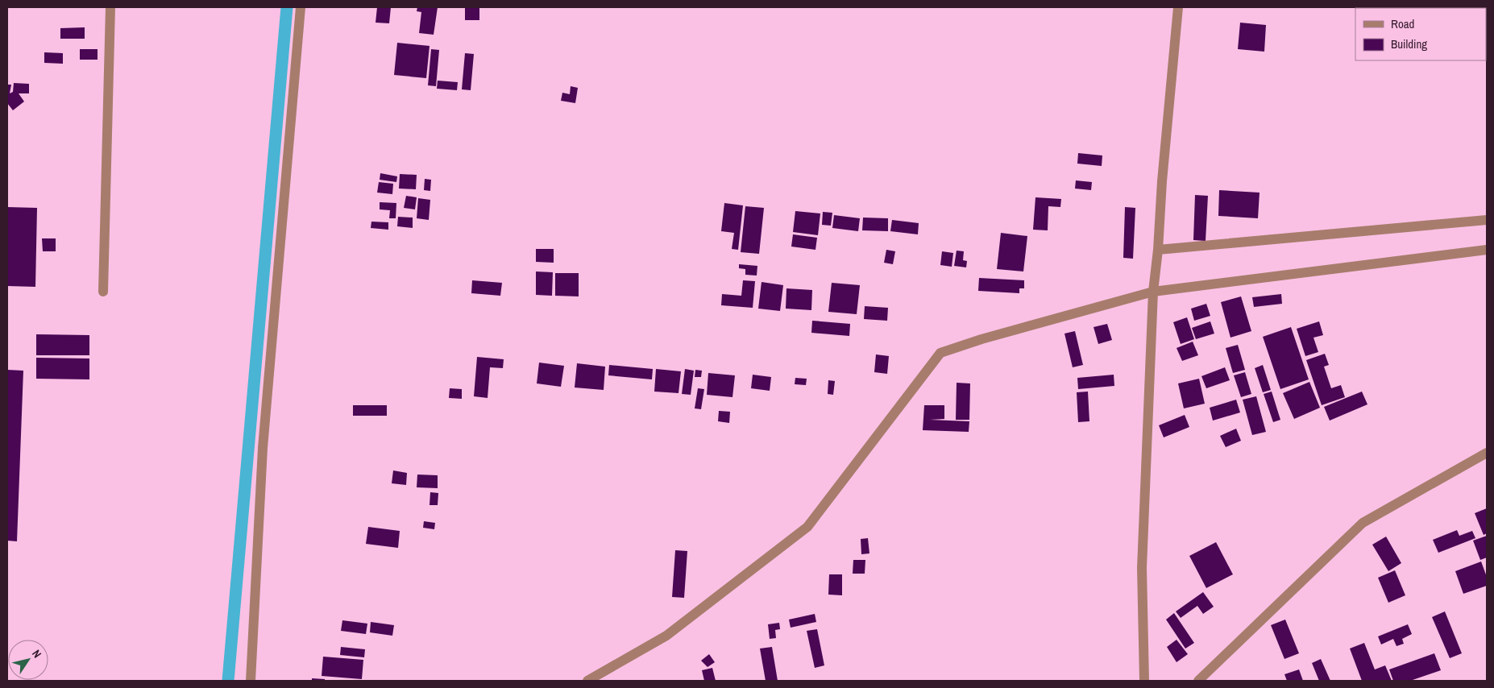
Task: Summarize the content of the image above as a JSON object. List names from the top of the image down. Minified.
{"legend":["Road","Building"],"north":"top right"}
